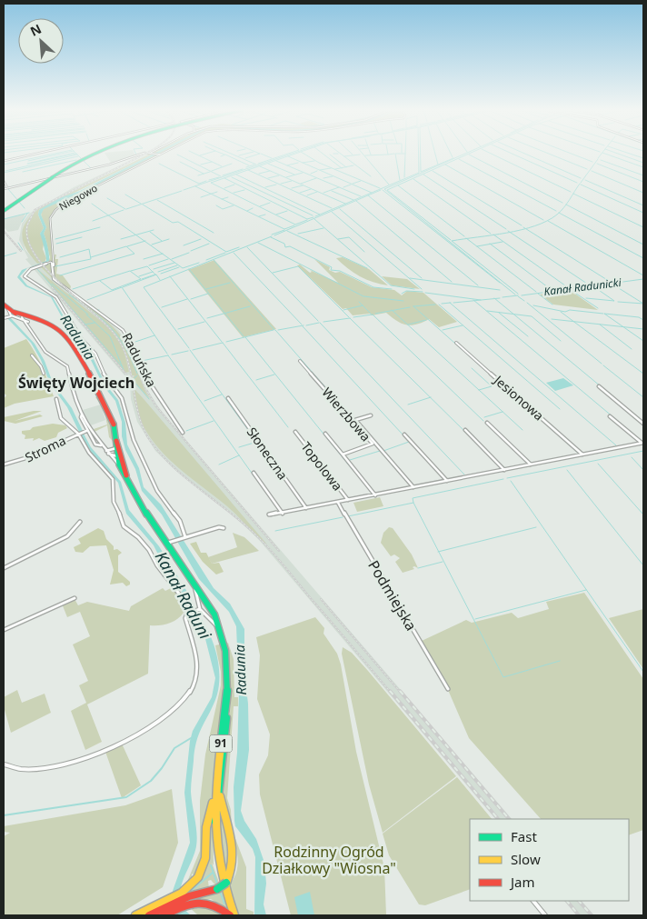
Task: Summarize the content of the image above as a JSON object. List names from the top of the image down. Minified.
{"streets":{"main road":["91"],"street":["Niegowo","Raduńska","Jesionowa","Wierzbowa","Stroma","Słoneczna","Topolowa","Podmiejska"]},"crossings":[["Niegowo","Raduńska"]],"districts":["Święty Wojciech"],"water":["Kanał Radunicki","Radunia","Kanał Raduni"],"parks":["Rodzinny Ogród Działkowy \"Wiosna\""],"legend":["Fast","Slow","Jam"],"north":"top left"}
